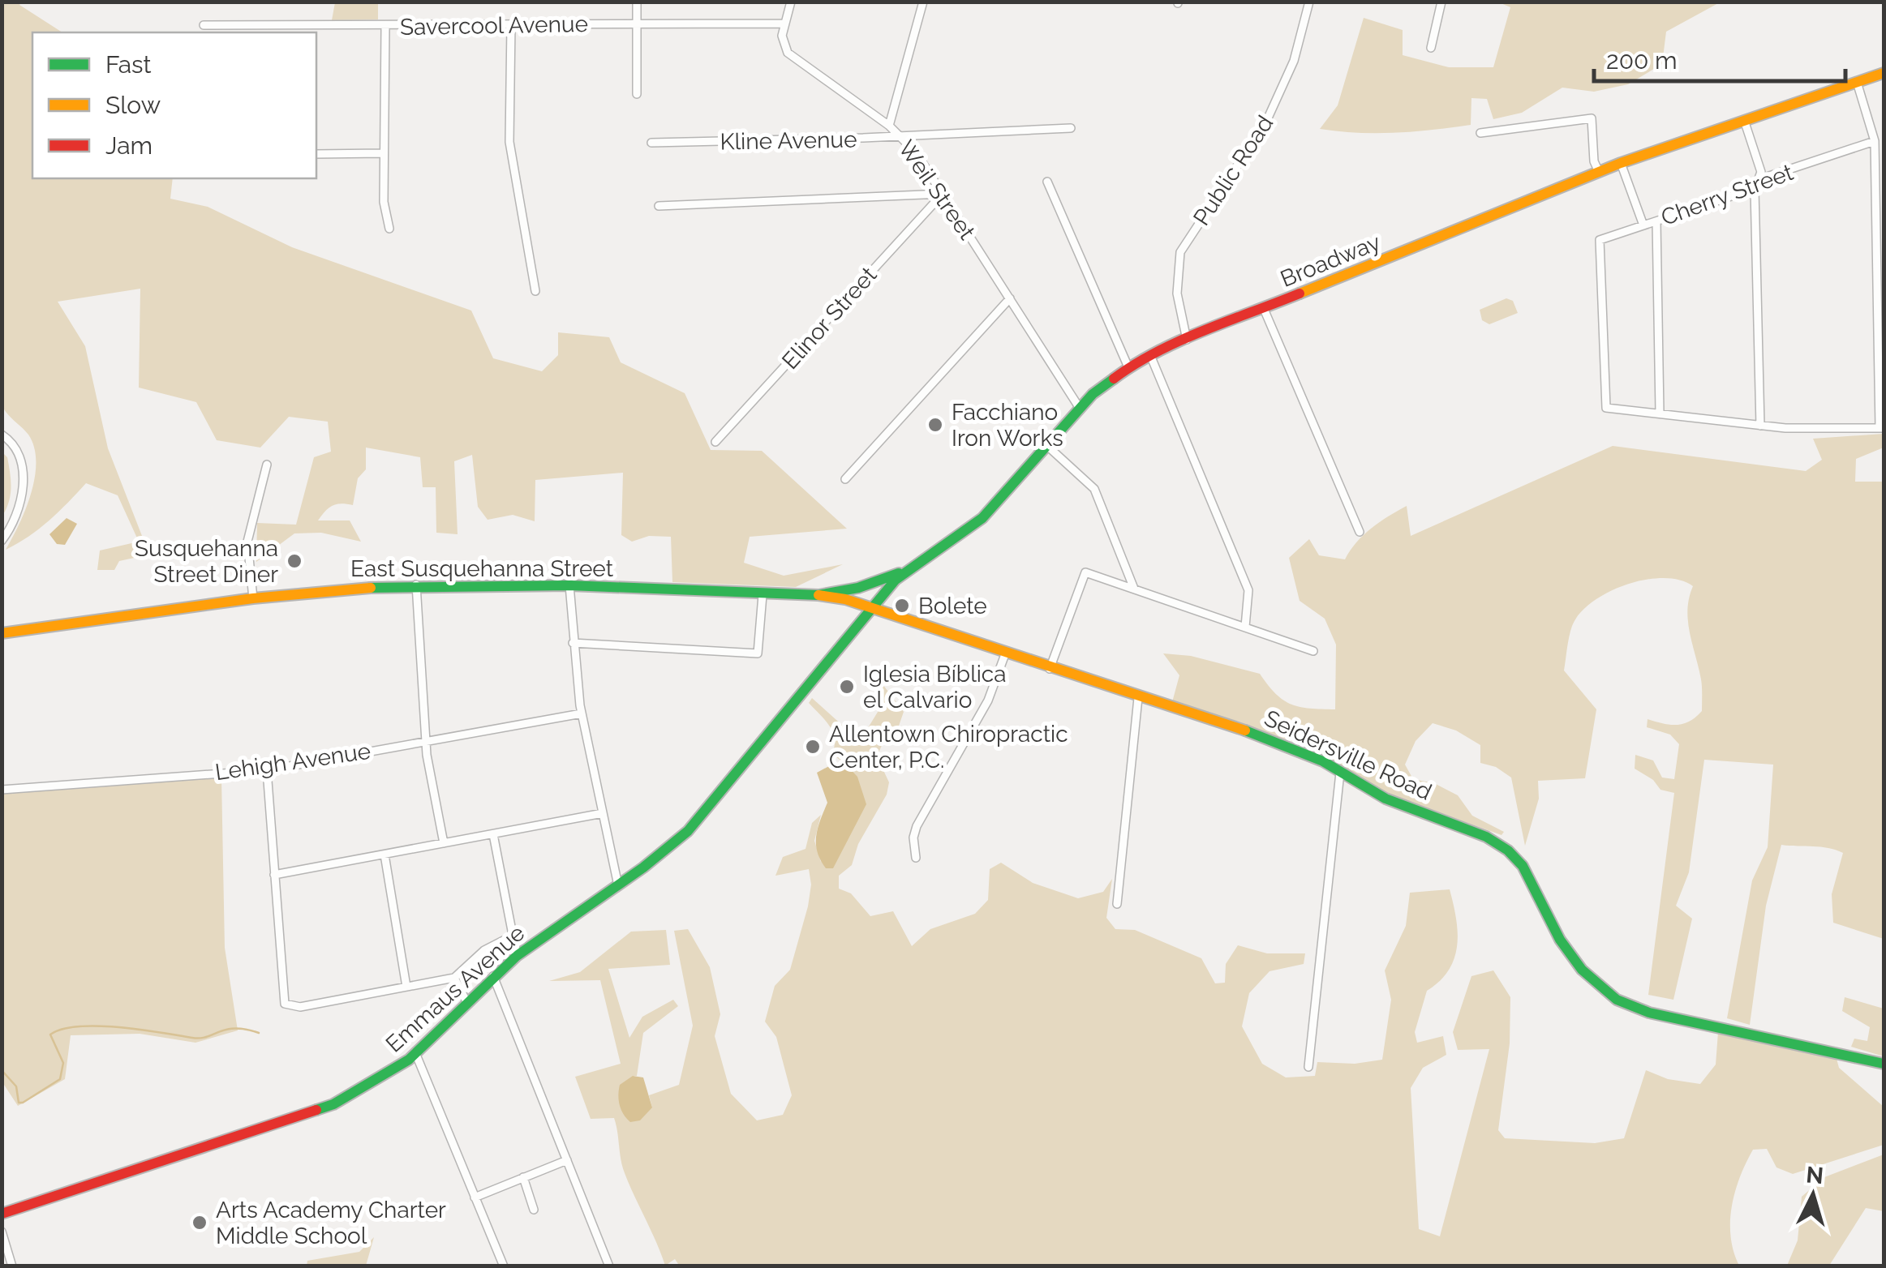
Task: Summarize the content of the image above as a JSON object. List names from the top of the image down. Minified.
{"streets":{"main road":["Broadway","East Susquehanna Street","Seidersville Road","Emmaus Avenue"],"street":["Savercool Avenue","Kline Avenue","Public Road","Weil Street","Cherry Street","Elinor Street","Lehigh Avenue"]},"crossings":[["Savercool Avenue","Weil Street"],["Kline Avenue","Weil Street"],["Public Road","Broadway"],["Weil Street","Broadway"],["Weil Street","Elinor Street"],["Broadway","East Susquehanna Street"],["Broadway","Seidersville Road"],["Broadway","Emmaus Avenue"],["East Susquehanna Street","Seidersville Road"],["Seidersville Road","Emmaus Avenue"]],"places":["Facchiano Iron Works","Susquehanna Street Diner","Bolete","Iglesia Bíblica el Calvario","Allentown Chiropractic Center, P.C.","Arts Academy Charter Middle School"],"legend":["Fast","Slow","Jam"],"scale_bar":"200 m","north":"top"}
